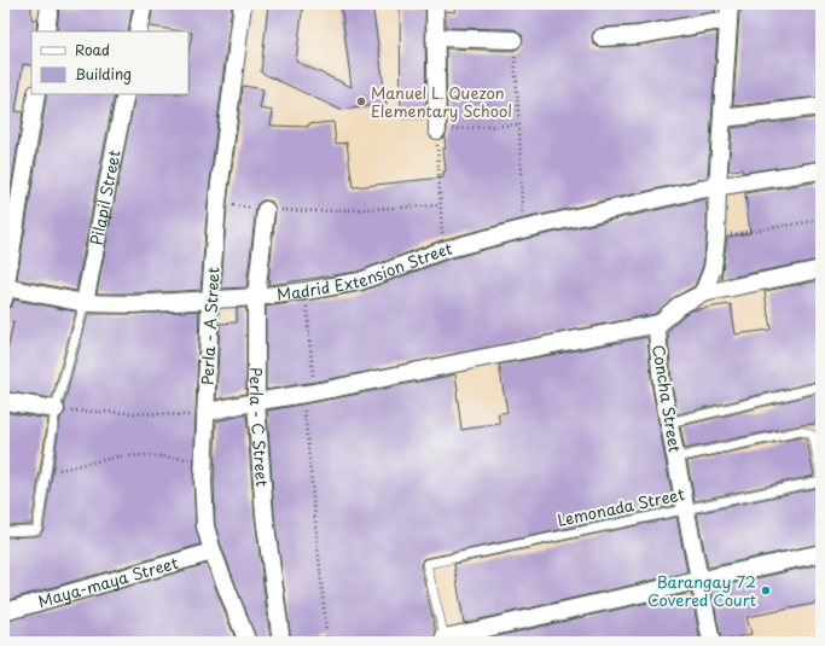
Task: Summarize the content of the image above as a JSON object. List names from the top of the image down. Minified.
{"streets":{"street":["Pilapil Street","Madrid Extension Street","Perla - A Street","Concha Street","Perla - C Street","Maya-maya Street"],"lane":["Lemonada Street"]},"crossings":[["Pilapil Street","Madrid Extension Street"],["Madrid Extension Street","Perla - A Street"],["Madrid Extension Street","Perla - C Street"],["Perla - A Street","Maya-maya Street"],["Concha Street","Lemonada Street"]],"places":["Manuel L. Quezon Elementary School","Barangay 72 Covered Court"],"legend":["Road","Building"]}
